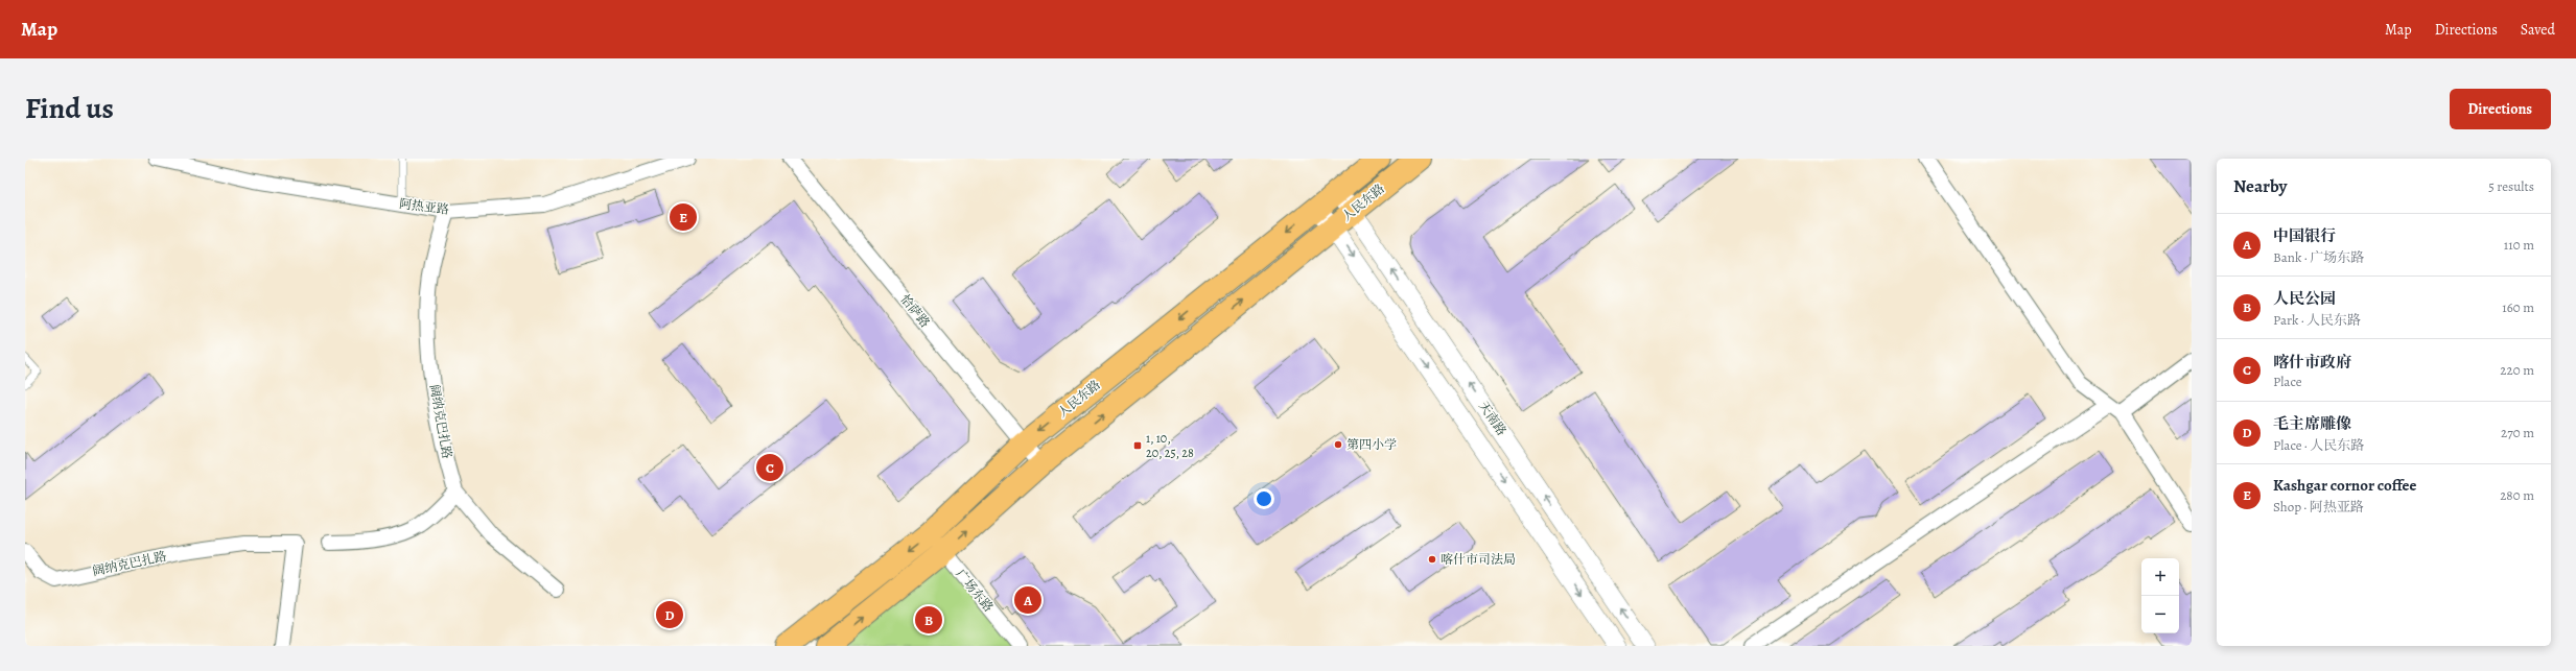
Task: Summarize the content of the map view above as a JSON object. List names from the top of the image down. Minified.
{"streets":{"main road":["人民东路"],"street":["阿热亚路","恰萨路","天南路","阔纳克巴扎路","广场东路"]},"crossings":[["人民东路","恰萨路"],["人民东路","天南路"],["人民东路","广场东路"],["阿热亚路","阔纳克巴扎路"]],"places":{"other":["第四小学","喀什市司法局"],"transit":["1, 10, 20, 25, 28"]},"page":{"header":"Map","nav":["Map","Directions","Saved"],"title":"Find us","buttons":"Directions","heading":["Nearby","5 results"],"pins":["E","C","A","D","B"],"list":[{"mark":"A","name":"中国银行","note":"Bank · 广场东路","value":"110 m"},{"mark":"B","name":"人民公园","note":"Park · 人民东路","value":"160 m"},{"mark":"C","name":"喀什市政府","note":"Place","value":"220 m"},{"mark":"D","name":"毛主席雕像","note":"Place · 人民东路","value":"270 m"},{"mark":"E","name":"Kashgar cornor coffee","note":"Shop · 阿热亚路","value":"280 m"}],"map_buttons":["+","−"]}}
